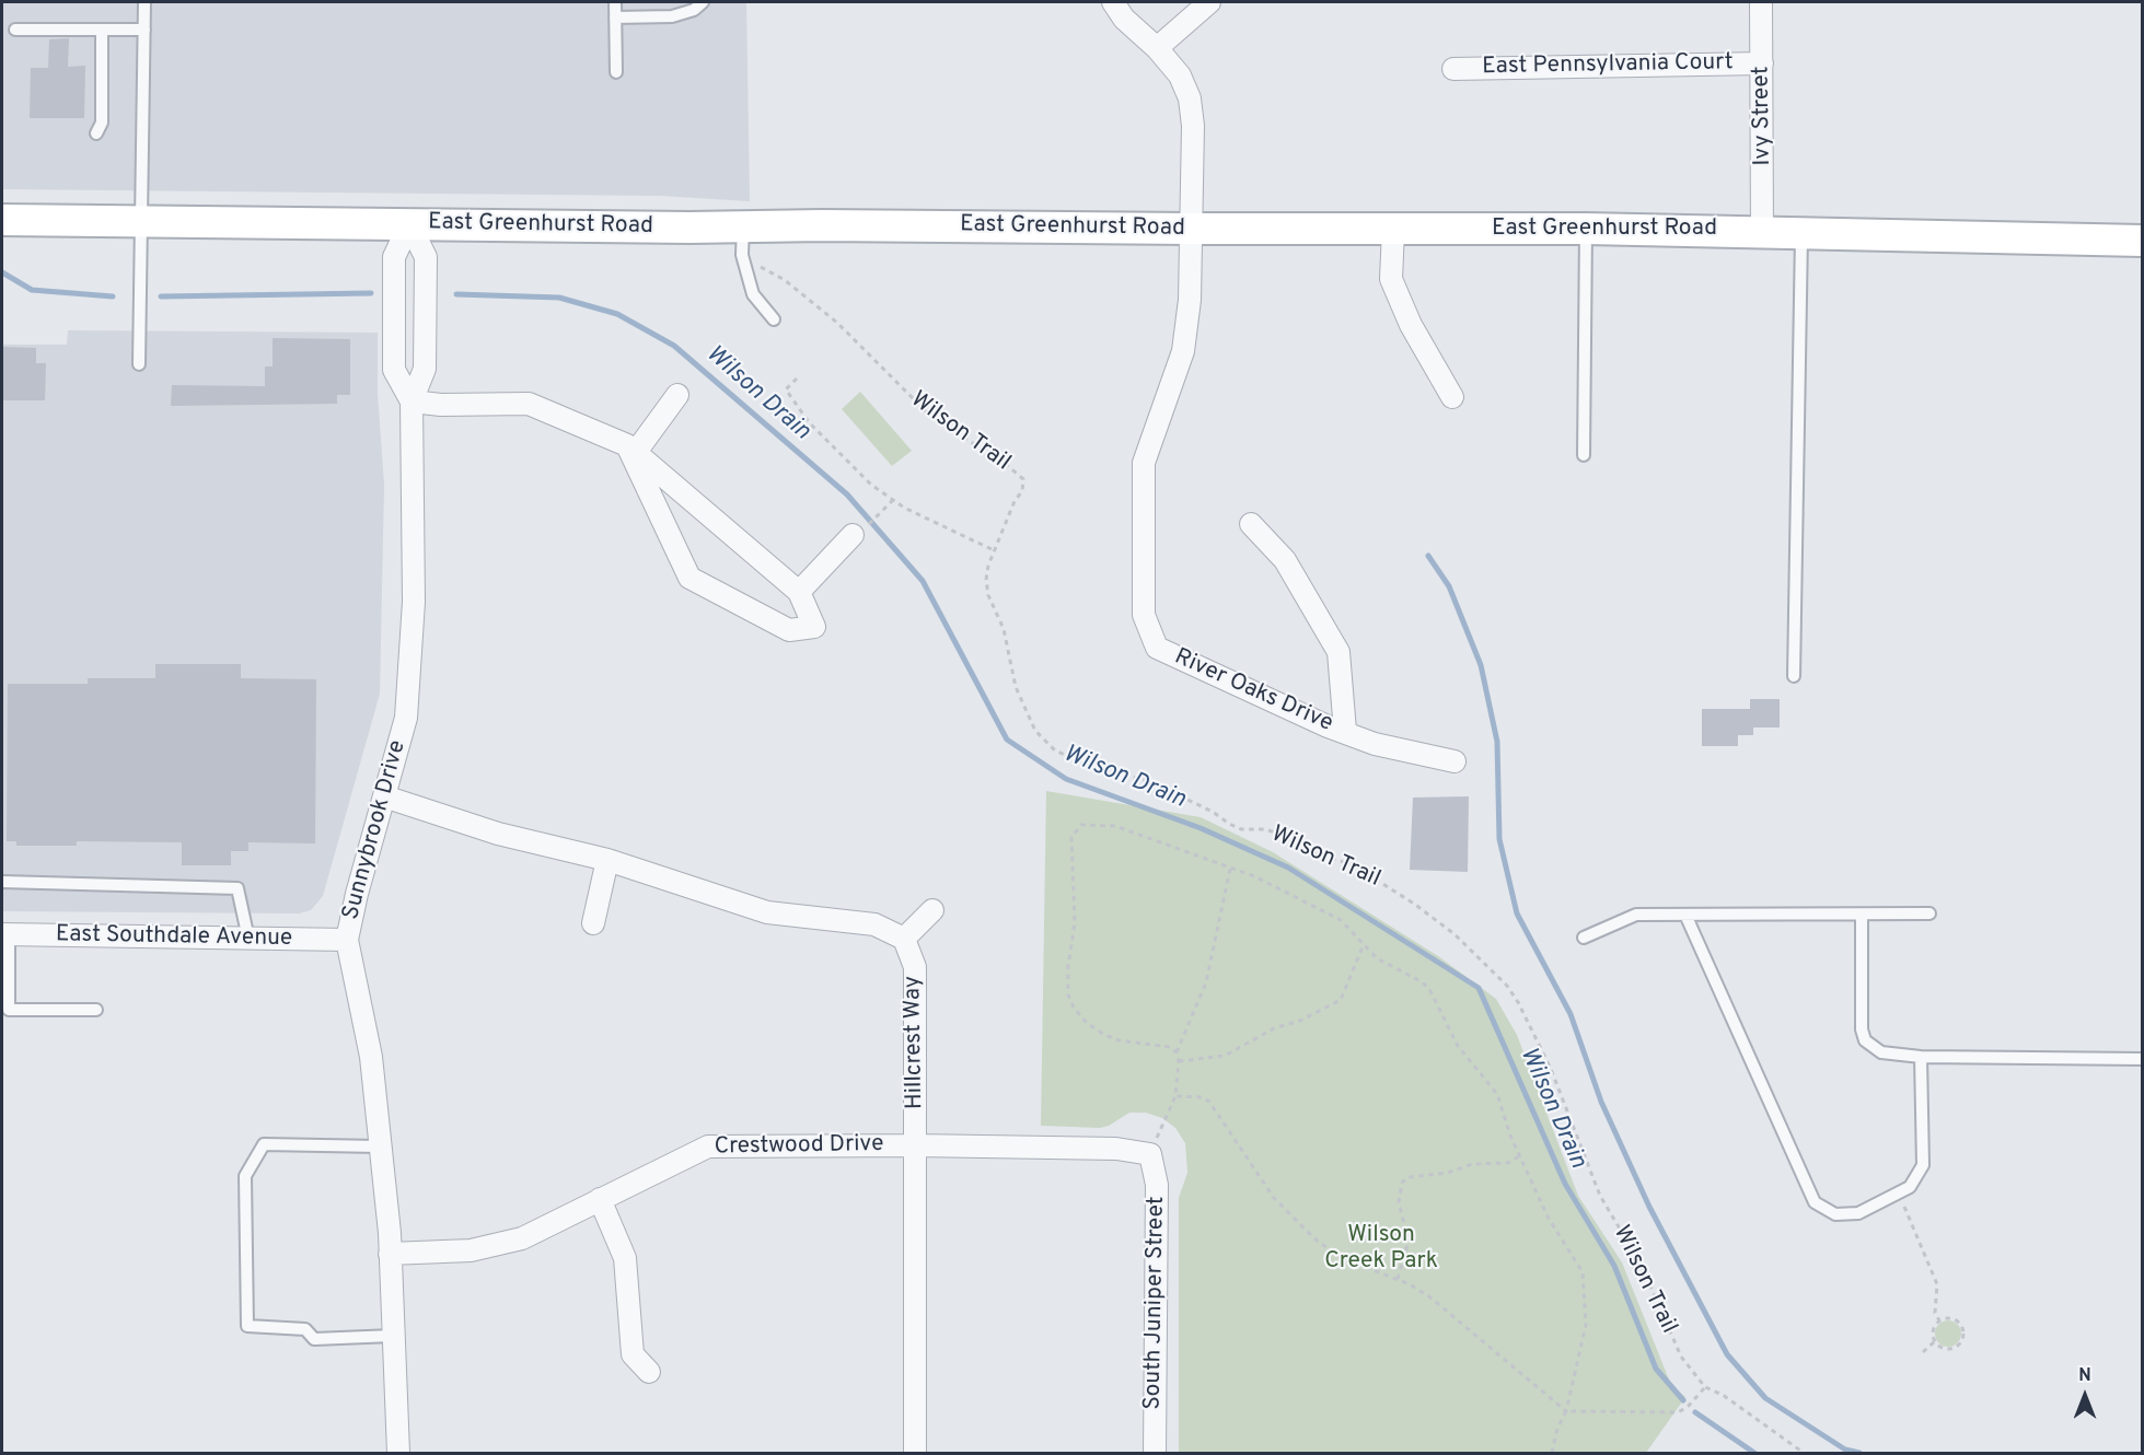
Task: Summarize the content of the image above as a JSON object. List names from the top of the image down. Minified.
{"streets":{"main road":["East Greenhurst Road"],"street":["East Pennsylvania Court","Ivy Street","River Oaks Drive","Sunnybrook Drive","East Southdale Avenue","Hillcrest Way","Crestwood Drive","South Juniper Street"],"path":["Wilson Trail"]},"crossings":[["East Pennsylvania Court","Ivy Street"],["Ivy Street","East Greenhurst Road"],["East Greenhurst Road","Wilson Trail"],["East Greenhurst Road","River Oaks Drive"],["East Greenhurst Road","Sunnybrook Drive"],["Sunnybrook Drive","East Southdale Avenue"],["Sunnybrook Drive","Crestwood Drive"],["Hillcrest Way","Crestwood Drive"],["Crestwood Drive","South Juniper Street"]],"water":["Wilson Drain"],"parks":["Wilson Creek Park"],"north":"top"}
